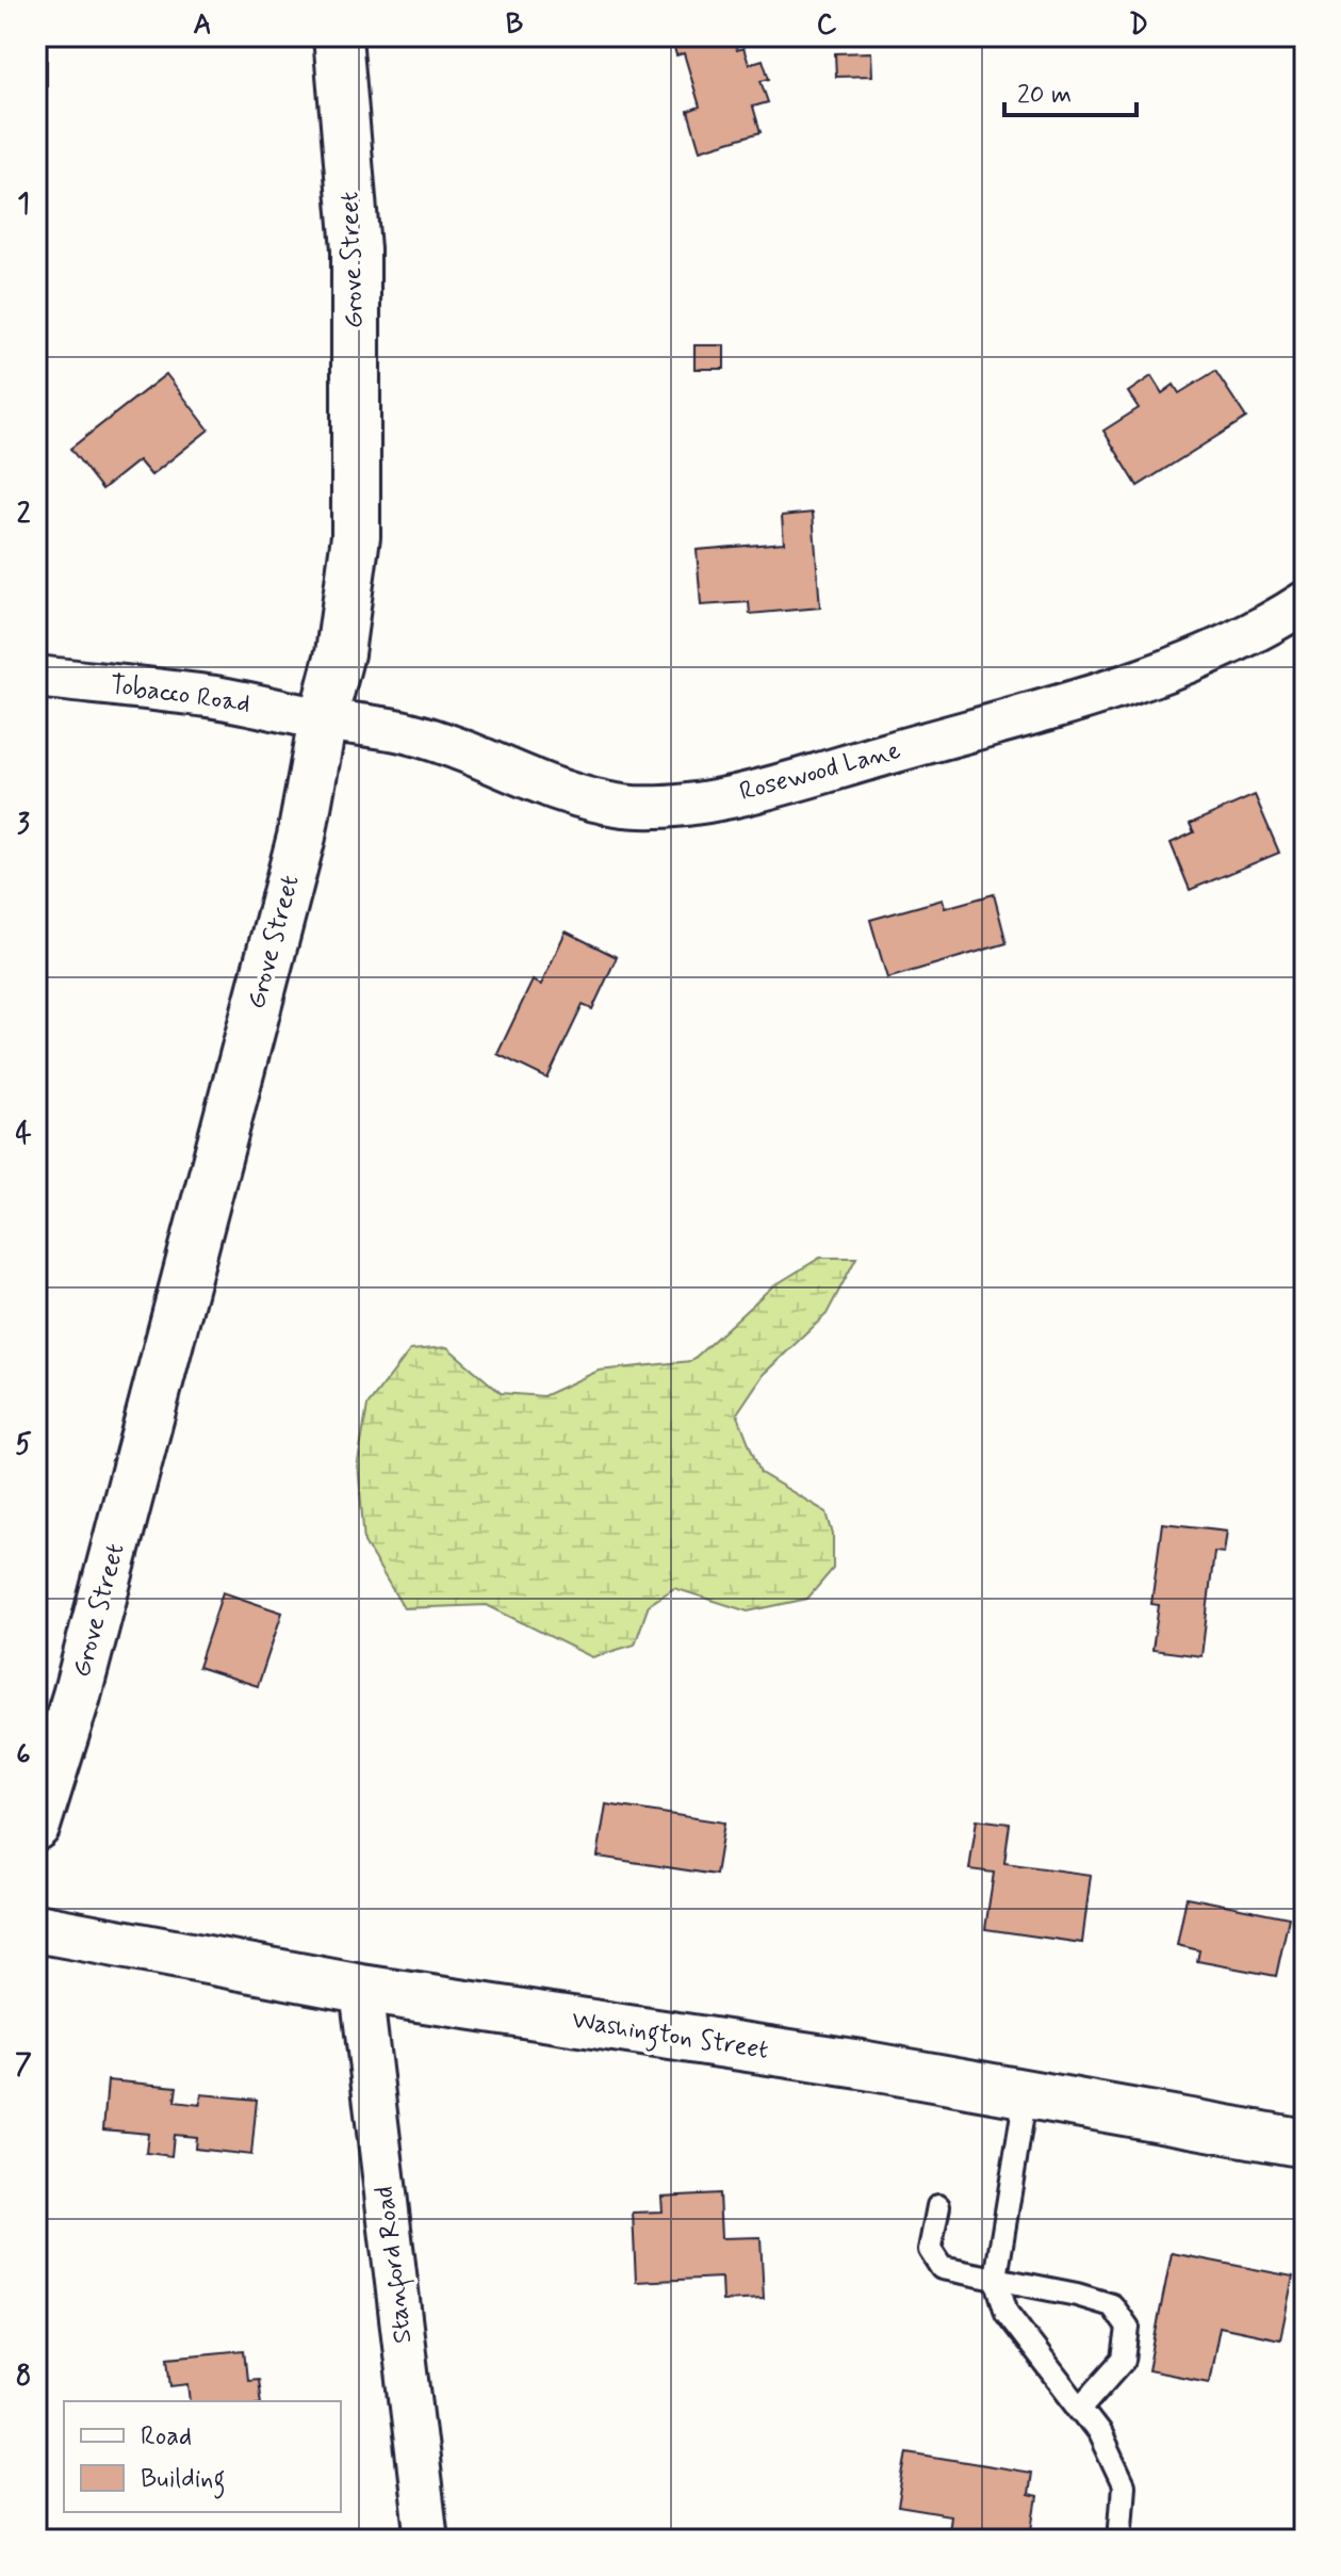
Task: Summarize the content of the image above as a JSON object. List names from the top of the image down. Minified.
{"streets":{"main road":["Grove Street","Washington Street"],"street":["Tobacco Road","Rosewood Lane","Stanford Road"]},"crossings":[["Grove Street","Tobacco Road"],["Grove Street","Rosewood Lane"],["Tobacco Road","Rosewood Lane"],["Washington Street","Stanford Road"]],"legend":["Road","Building"],"scale_bar":"20 m","grid":{"columns":["A","B","C","D"],"rows":["1","2","3","4","5","6","7","8"]}}
